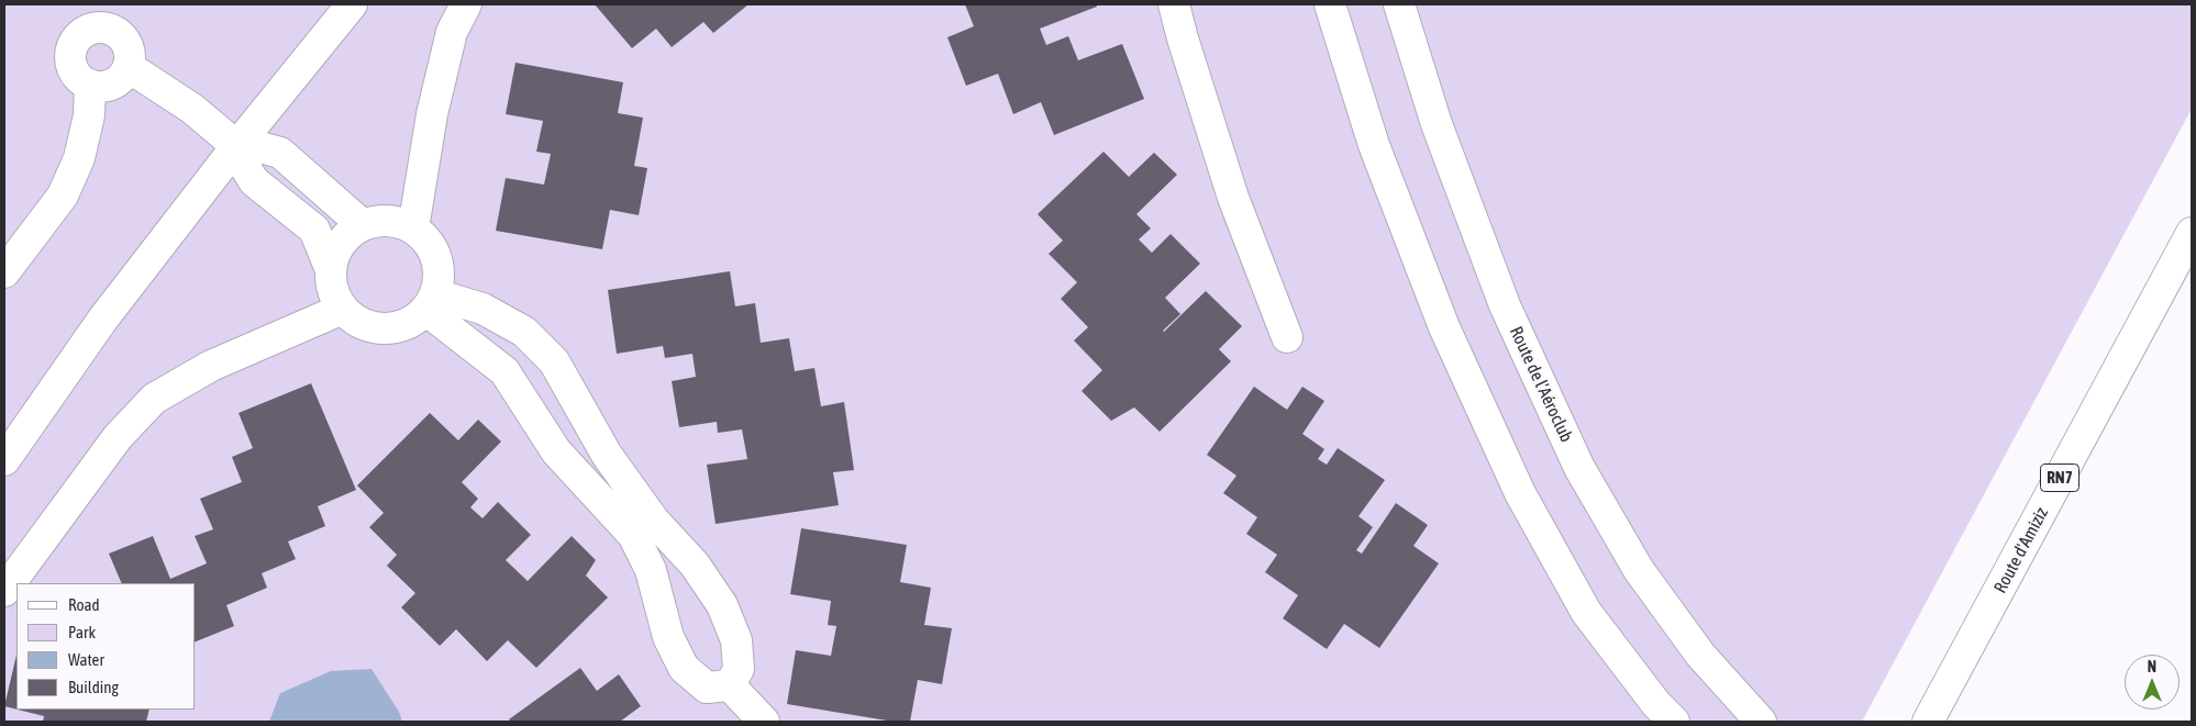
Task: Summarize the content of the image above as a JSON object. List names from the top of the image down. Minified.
{"streets":{"street":["Route de l’Aéroclub","RN7","Route d'Amiziz"]},"legend":["Road","Park","Water","Building"],"north":"top"}
